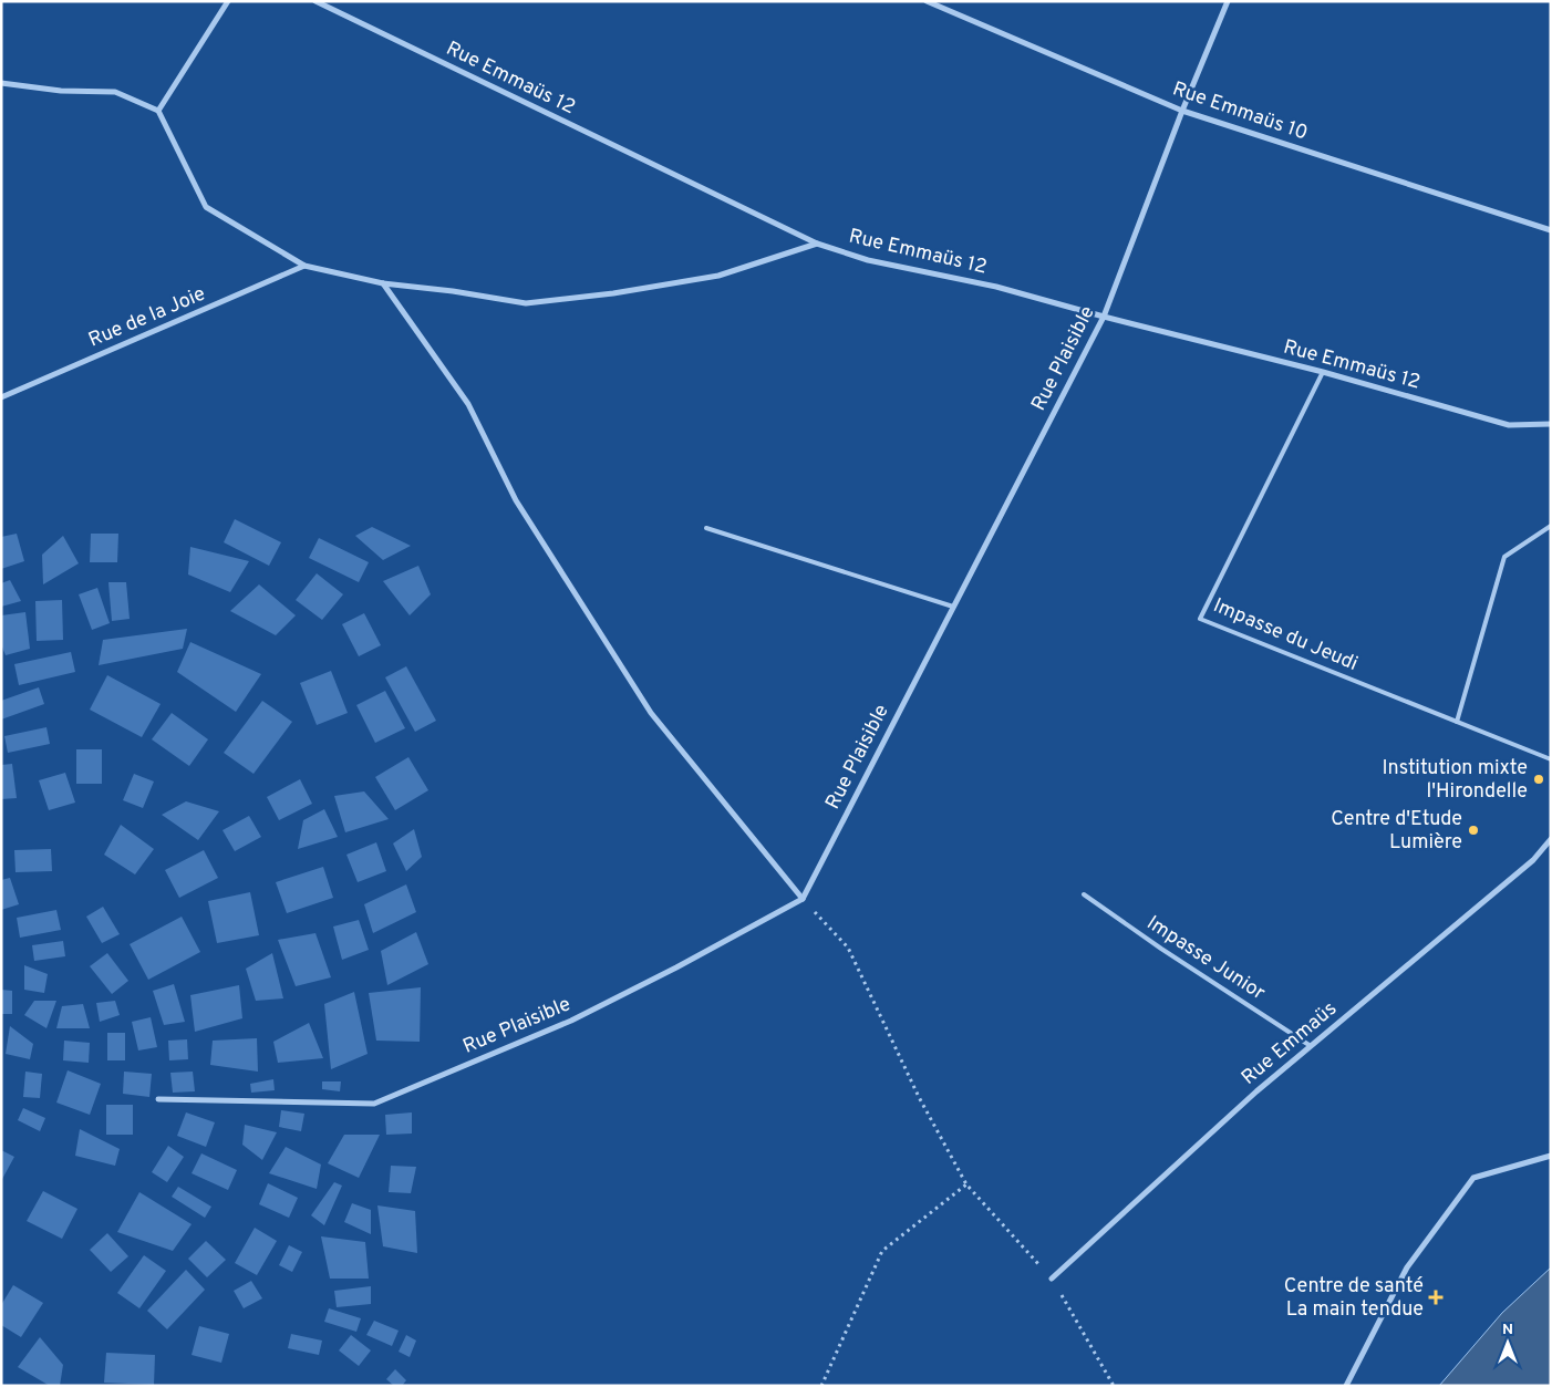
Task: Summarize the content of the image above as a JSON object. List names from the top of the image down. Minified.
{"streets":{"street":["Rue Emmaüs 12","Rue Emmaüs 10","Rue de la Joie","Rue Plaisible","Rue Emmaüs"],"lane":["Impasse du Jeudi","Impasse Junior"]},"crossings":[["Rue Emmaüs 12","Rue Plaisible"],["Rue Emmaüs 12","Impasse du Jeudi"],["Rue Emmaüs 10","Rue Plaisible"],["Impasse Junior","Rue Emmaüs"]],"places":{"other":["Institution mixte l'Hirondelle","Centre d'Etude Lumière"],"health":["Centre de santé La main tendue"]},"north":"top"}
